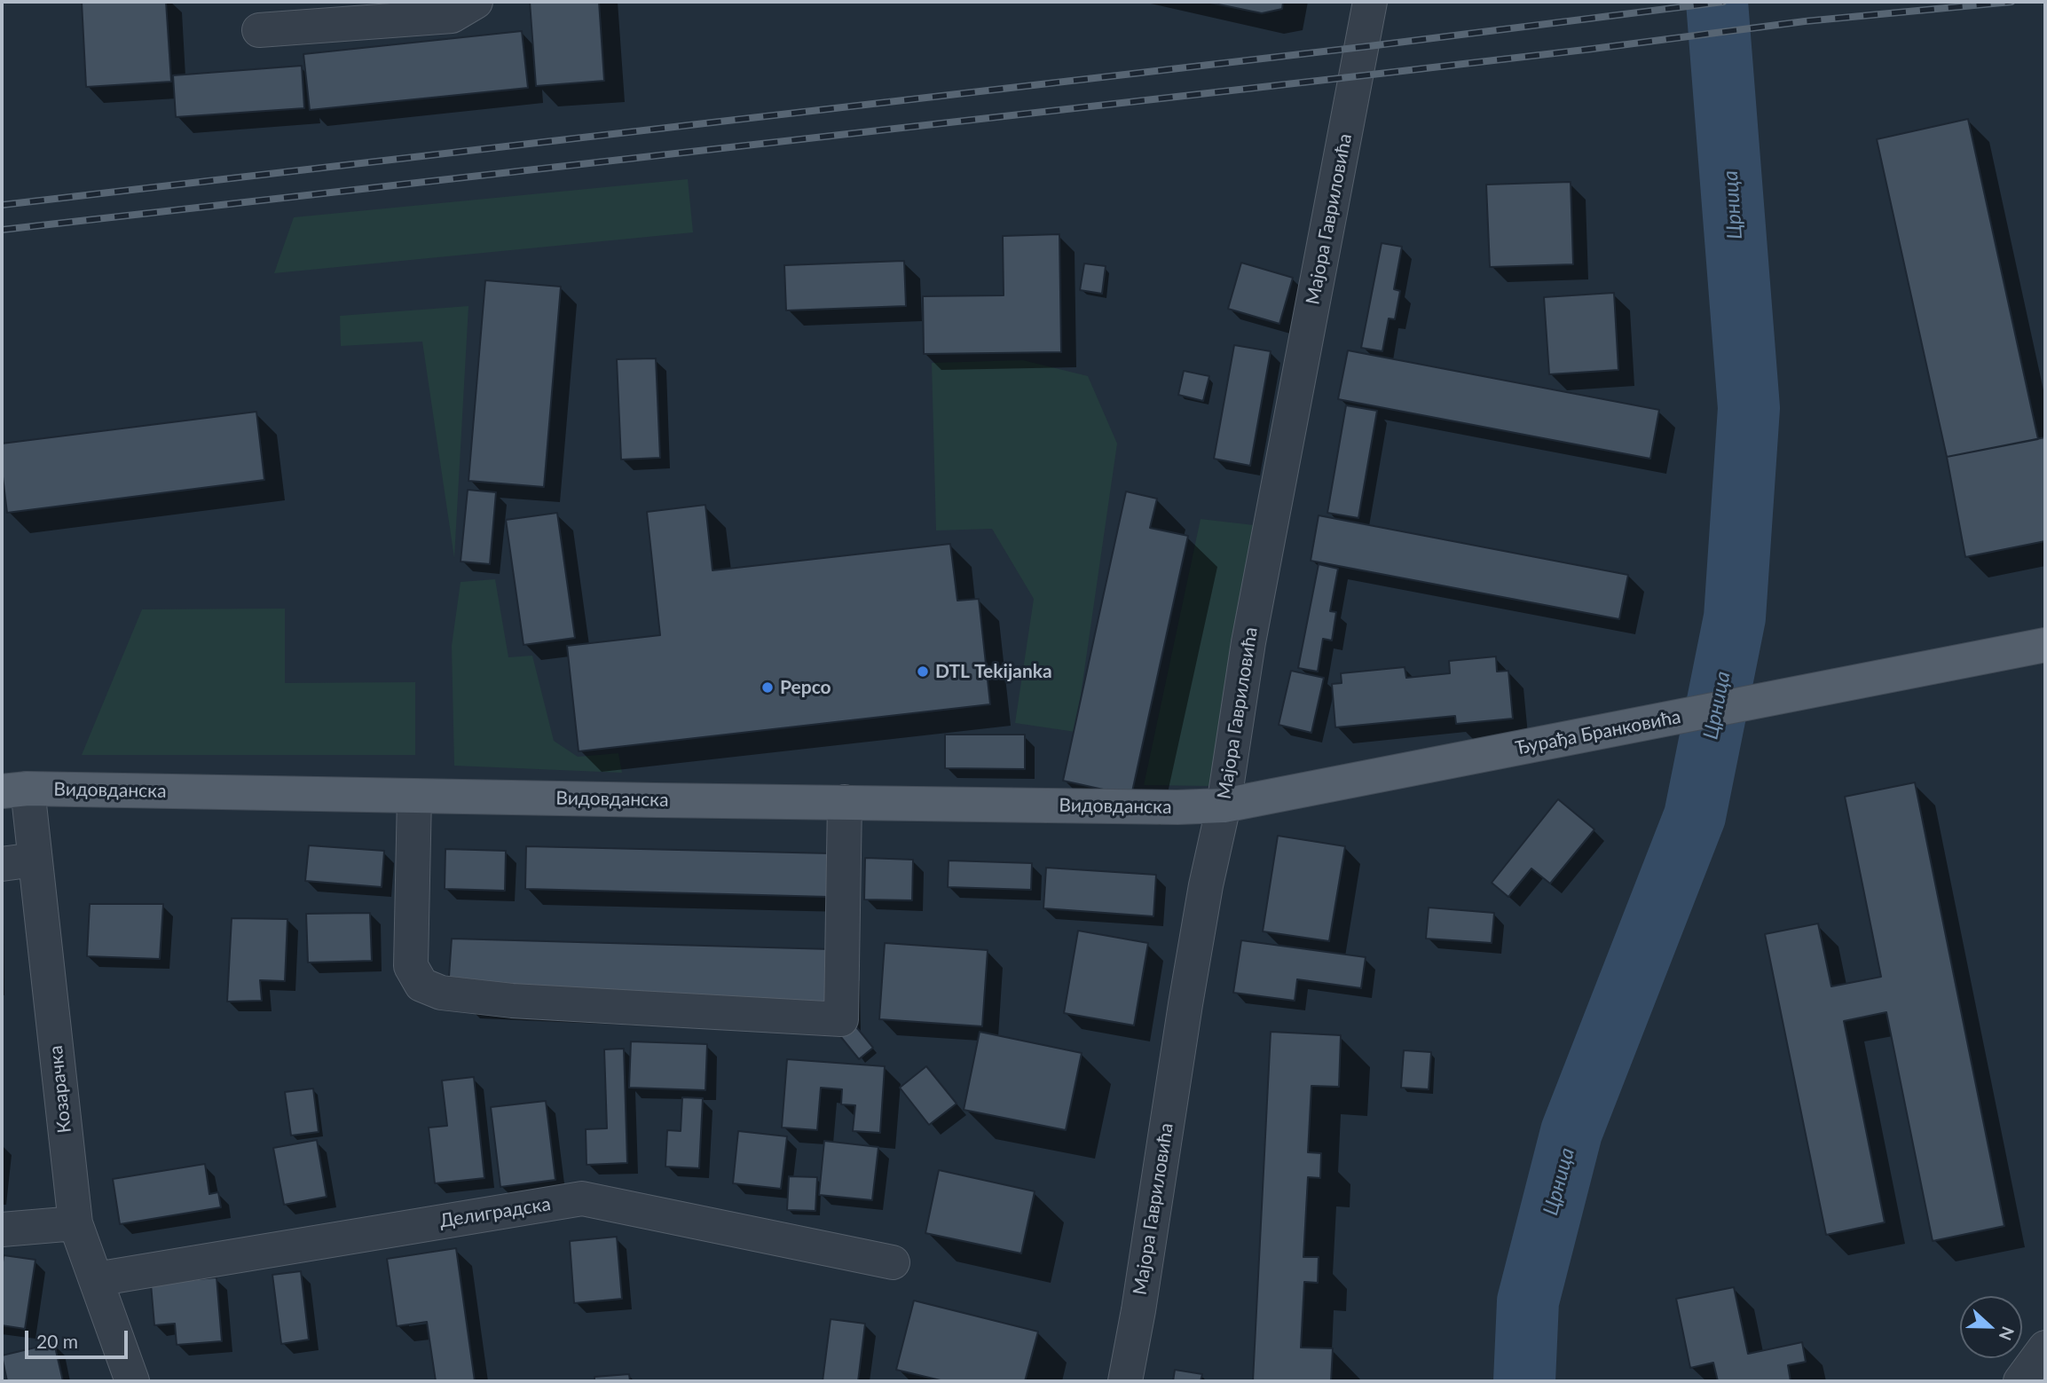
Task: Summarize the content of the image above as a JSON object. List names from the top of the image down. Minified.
{"streets":{"main road":["Ђурађа Бранковића","Видовданска"],"street":["Мајора Гавриловића","Козарачка","Делиградска"]},"crossings":[["Мајора Гавриловића","Ђурађа Бранковића"],["Мајора Гавриловића","Видовданска"],["Ђурађа Бранковића","Видовданска"],["Видовданска","Козарачка"],["Козарачка","Делиградска"]],"water":["Црница"],"places":["DTL Tekijanka","Pepco"],"scale_bar":"20 m","north":"right"}
